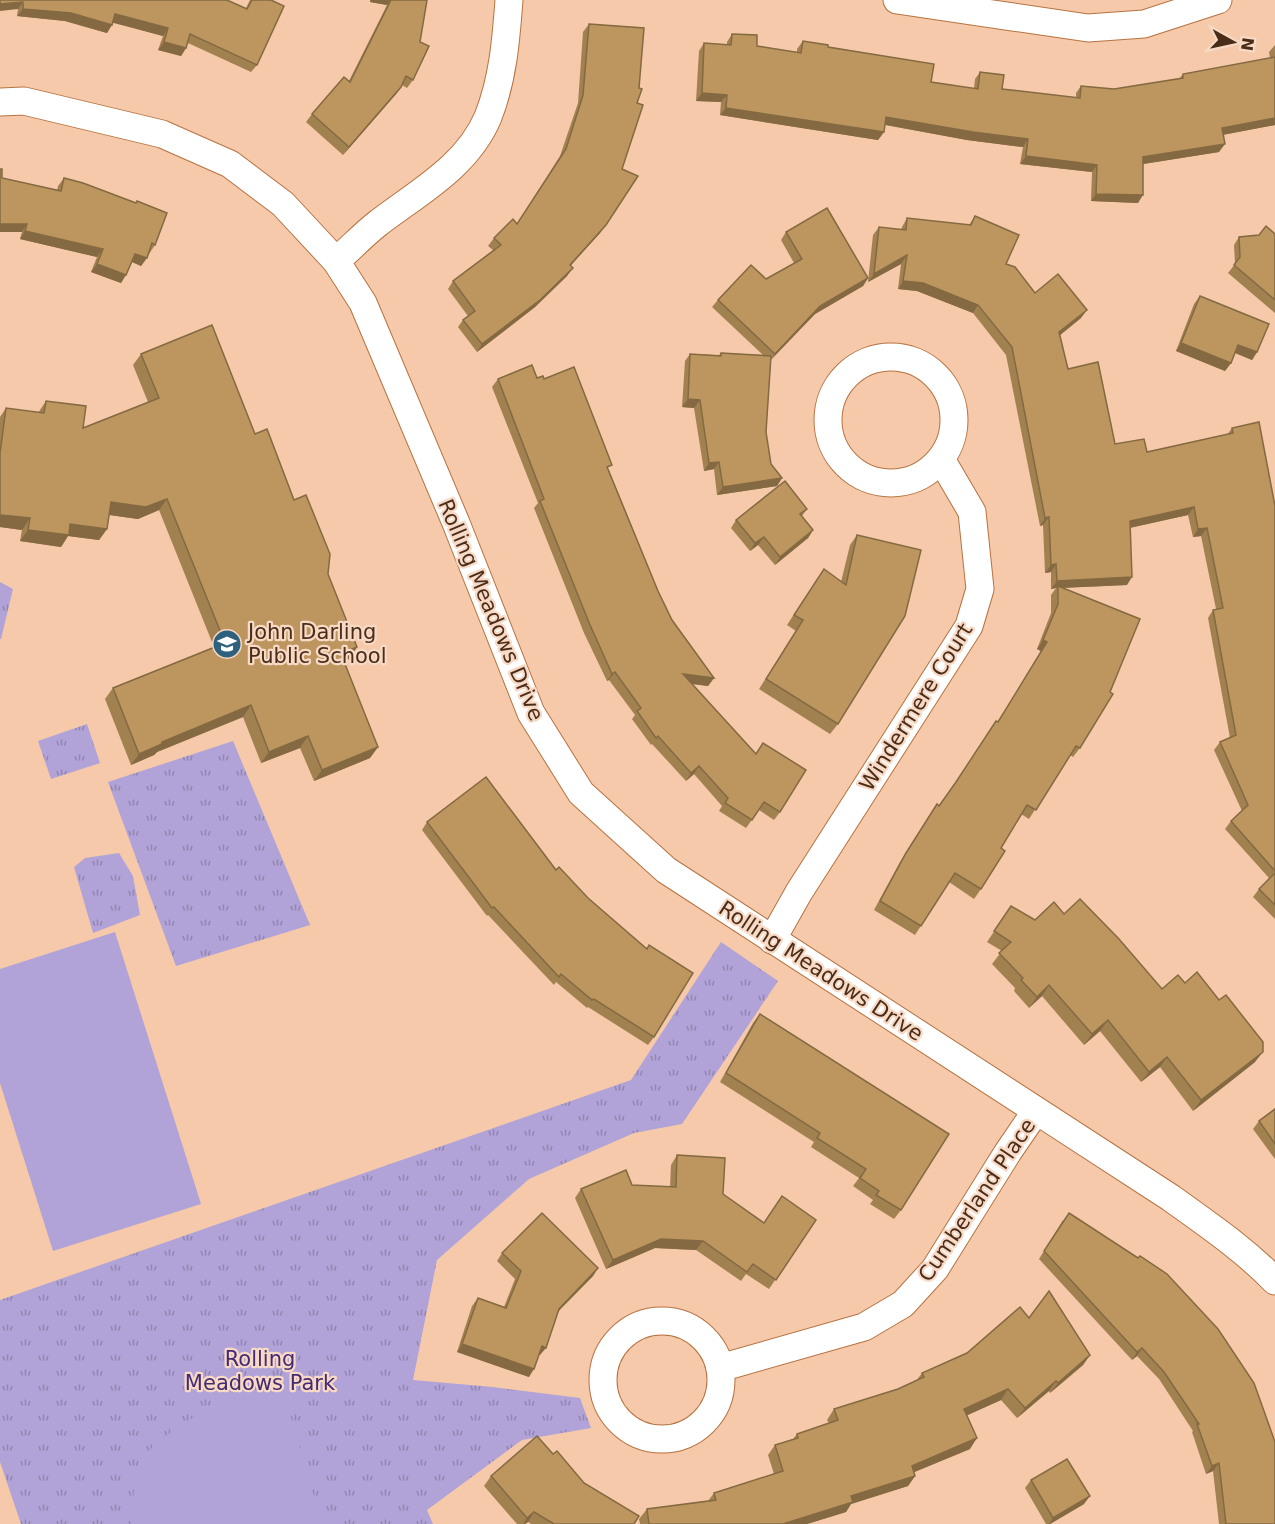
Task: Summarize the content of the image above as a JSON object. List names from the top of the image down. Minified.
{"streets":{"street":["Rolling Meadows Drive","Windermere Court","Cumberland Place"]},"crossings":[["Rolling Meadows Drive","Windermere Court"],["Rolling Meadows Drive","Cumberland Place"]],"parks":["Rolling Meadows Park"],"places":{"school or university":["John Darling Public School"]},"north":"right"}
